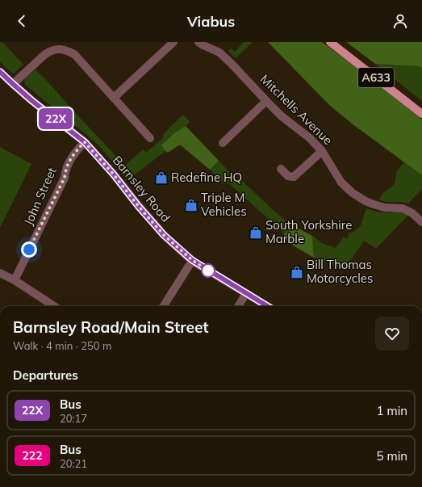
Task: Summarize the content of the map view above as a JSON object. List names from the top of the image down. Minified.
{"streets":{"main road":["A633"],"street":["Mitchells Avenue","Barnsley Road","John Street"]},"crossings":[["Barnsley Road","John Street"]],"places":{"shop":["Redefine HQ","Triple M Vehicles","South Yorkshire Marble","Bill Thomas Motorcycles"]},"lines":["bus line 22X"],"page":{"header":"Viabus","on_map":"22X","heading":[["Barnsley Road/Main Street","Walk · 4 min · 250 m"],"Departures"],"list":[{"mark":"22X","name":"Bus","note":"20:17","value":"1 min"},{"mark":"222","name":"Bus","note":"20:21","value":"5 min"}]}}
